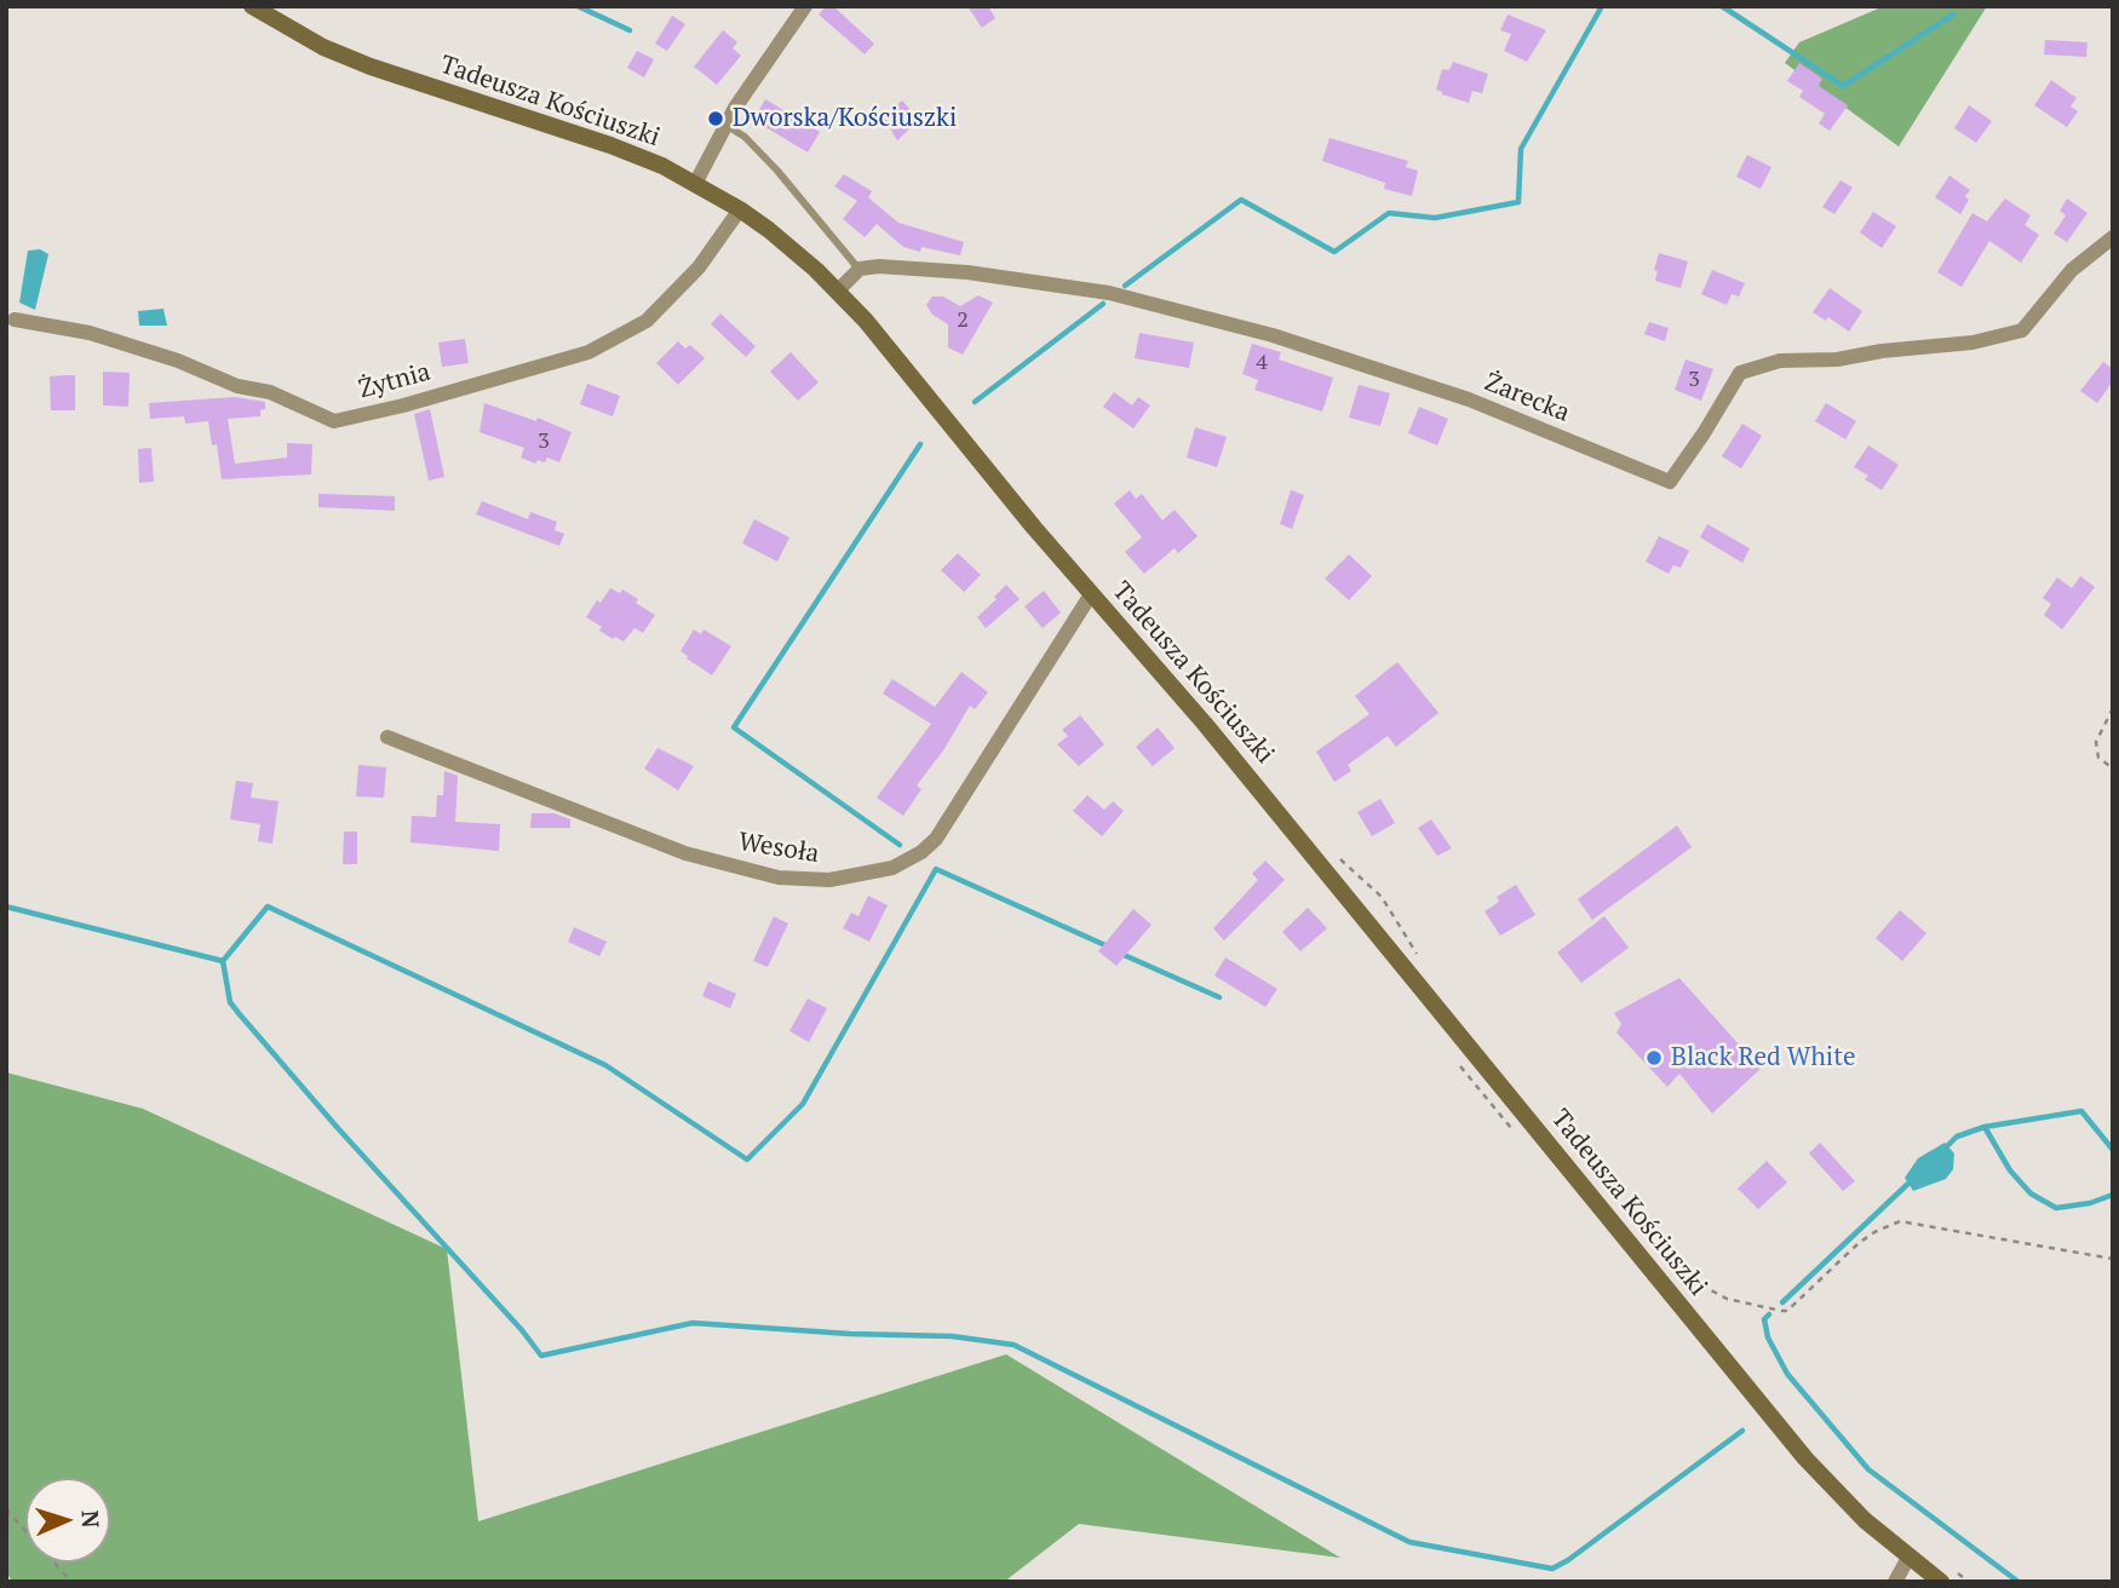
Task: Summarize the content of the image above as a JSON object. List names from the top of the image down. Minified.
{"streets":{"main road":["Tadeusza Kościuszki"],"street":["Żytnia","Żarecka","Wesoła"]},"crossings":[["Tadeusza Kościuszki","Żytnia"],["Tadeusza Kościuszki","Wesoła"]],"places":["Dworska/Kościuszki","Black Red White"],"house_numbers":["2","4","3","3"],"north":"right"}
